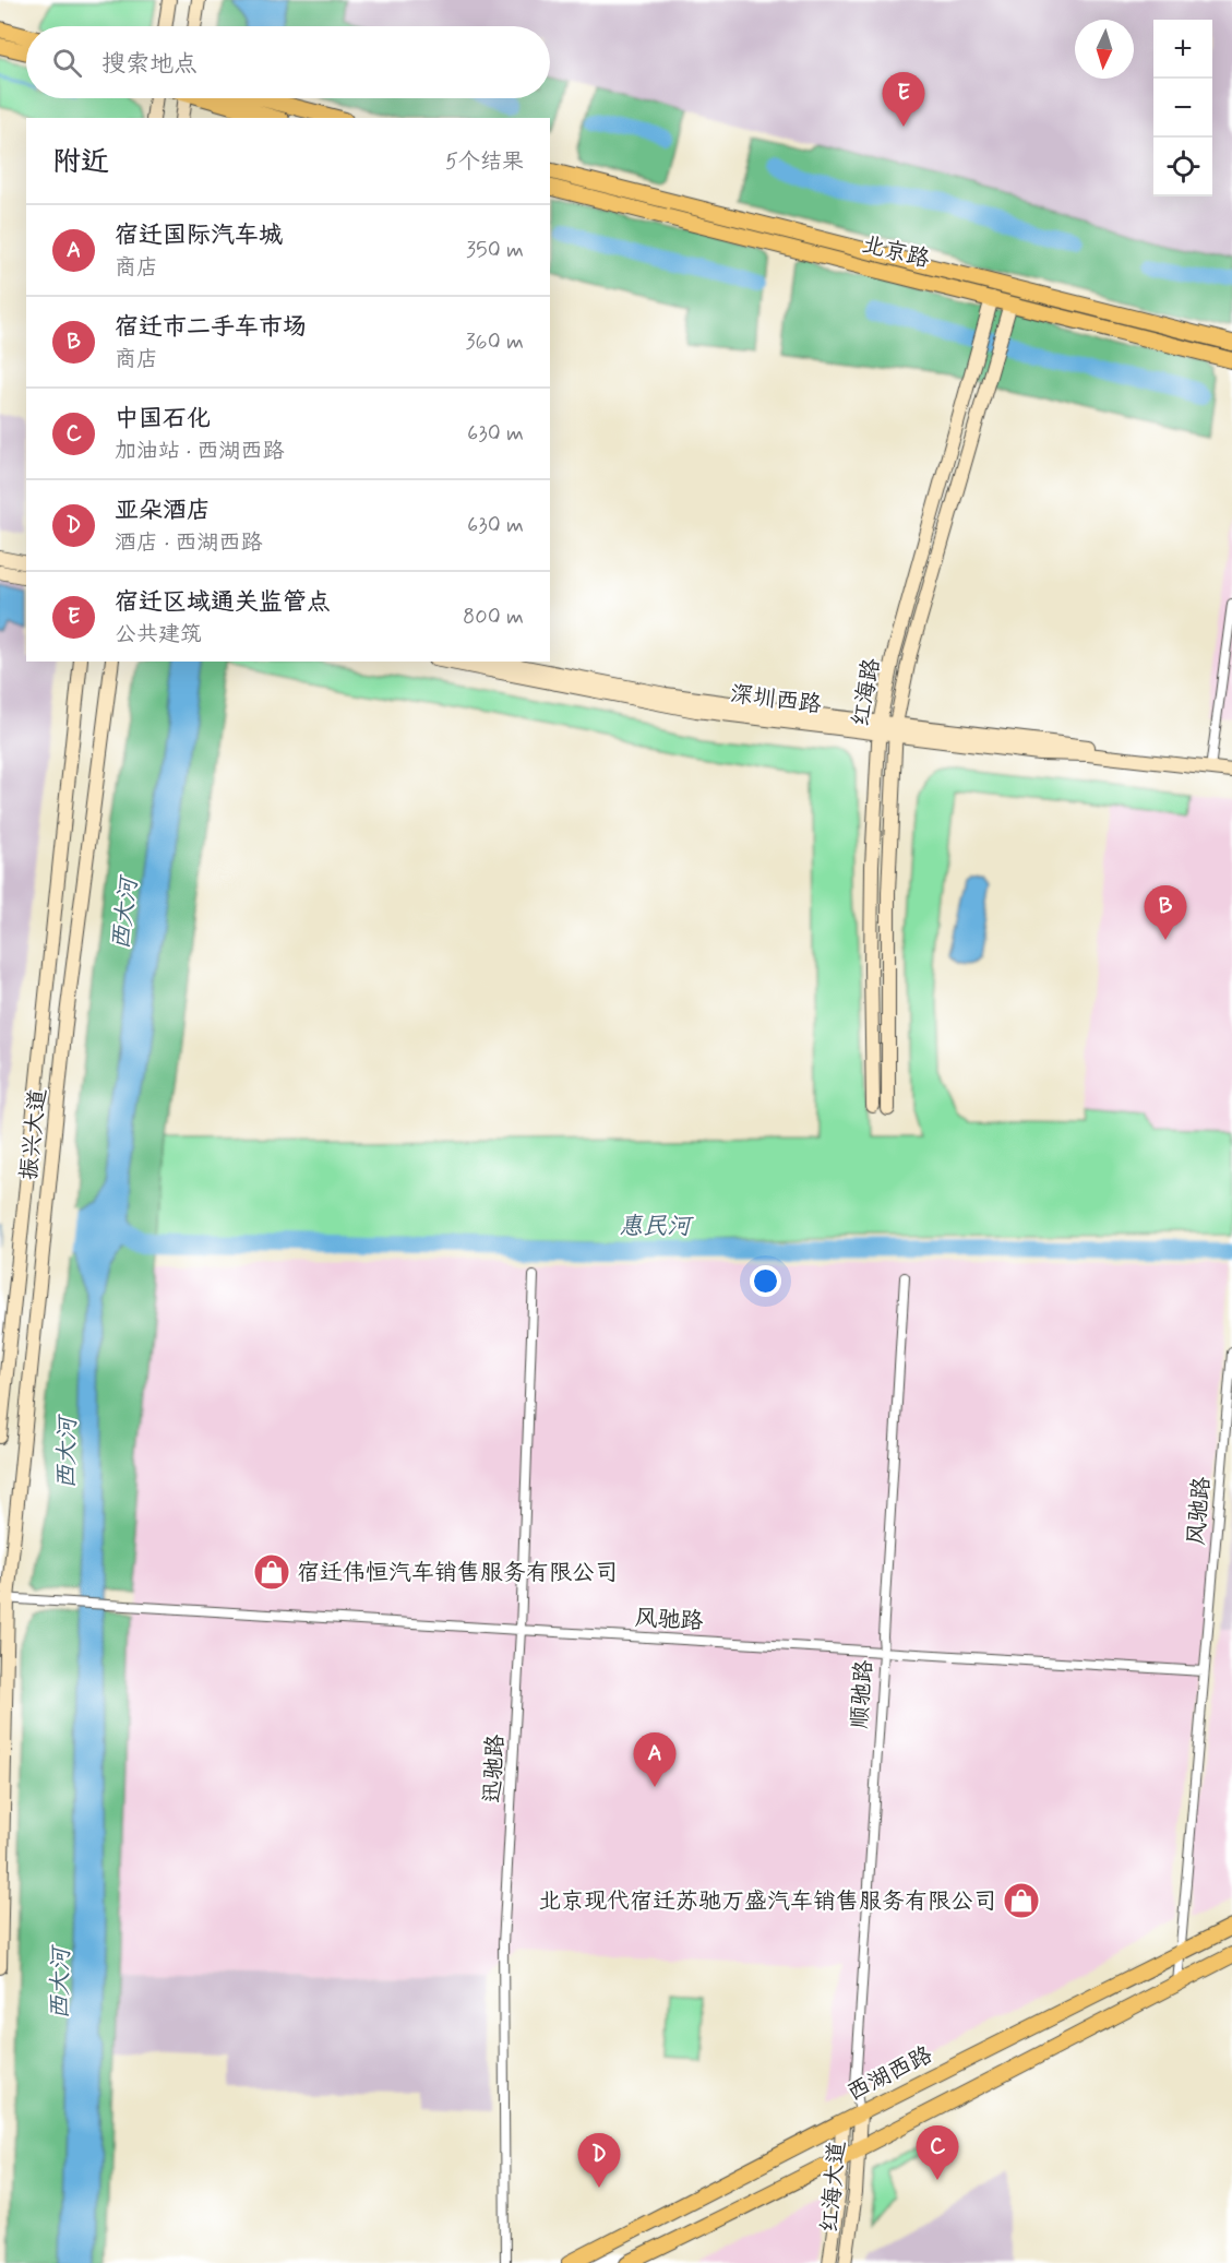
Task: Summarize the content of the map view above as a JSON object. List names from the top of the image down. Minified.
{"streets":{"main road":["北京路","西湖西路"],"street":["红海路","深圳西路","振兴大道","风驰路","顺驰路","迅驰路","红海大道"]},"crossings":[["北京路","红海路"],["红海路","深圳西路"],["振兴大道","风驰路"],["风驰路","顺驰路"],["风驰路","迅驰路"],["风驰路","西湖西路"],["顺驰路","西湖西路"],["顺驰路","红海大道"],["西湖西路","红海大道"]],"water":["西大河","惠民河"],"places":{"shop":["宿迁伟恒汽车销售服务有限公司","北京现代宿迁苏驰万盛汽车销售服务有限公司"]},"north":"bottom","page":{"map_buttons":["+","−"],"search":"搜索地点","pins":["E","B","A","C","D"],"heading":["附近","5个结果"],"list":[{"mark":"A","name":"宿迁国际汽车城","note":"商店","value":"350 m"},{"mark":"B","name":"宿迁市二手车市场","note":"商店","value":"360 m"},{"mark":"C","name":"中国石化","note":"加油站 · 西湖西路","value":"630 m"},{"mark":"D","name":"亚朵酒店","note":"酒店 · 西湖西路","value":"630 m"},{"mark":"E","name":"宿迁区域通关监管点","note":"公共建筑","value":"800 m"}]}}
